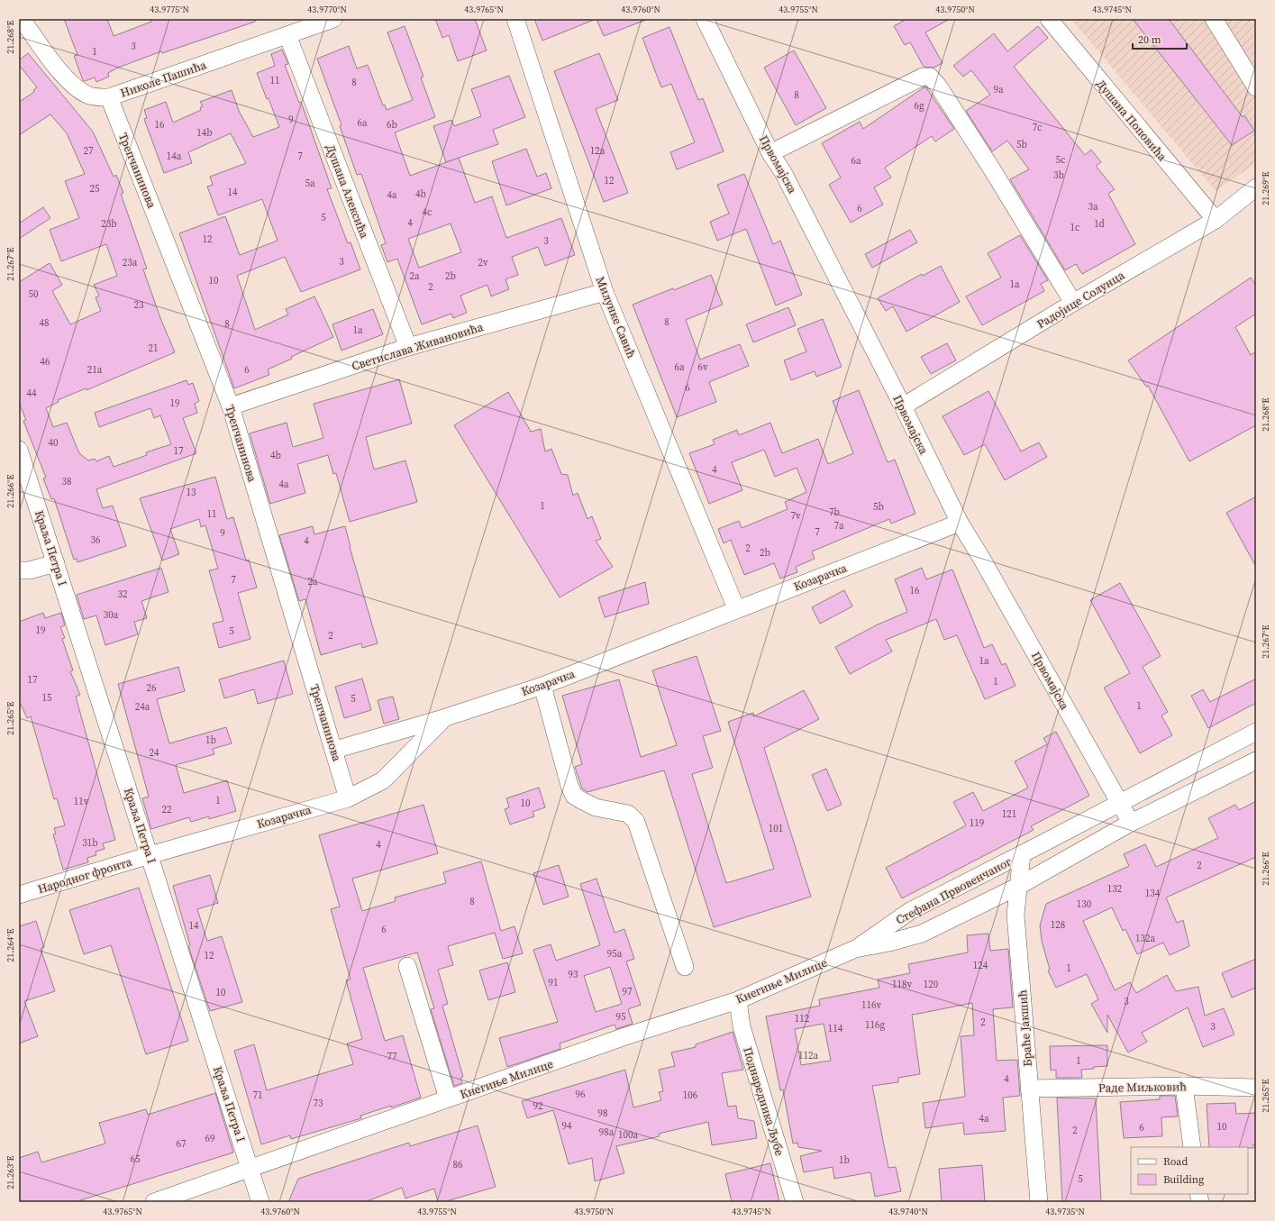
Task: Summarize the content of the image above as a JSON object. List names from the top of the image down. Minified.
{"streets":{"street":["Николе Пашића","Душана Поповића","Првомајска","Трепчанинова","Душана Алексића","Радојице Солунца","Милунке Савић","Светислава Живановића","Краља Петра I","Козарачка","Народног фронта","Стефана Првовенчаног","Кнегиње Милице","Браће Јакшић","Раде Миљковић","Поднаредника Љубе"]},"crossings":[["Николе Пашића","Трепчанинова"],["Николе Пашића","Душана Алексића"],["Душана Поповића","Радојице Солунца"],["Првомајска","Радојице Солунца"],["Првомајска","Козарачка"],["Првомајска","Стефана Првовенчаног"],["Трепчанинова","Светислава Живановића"],["Трепчанинова","Козарачка"],["Душана Алексића","Светислава Живановића"],["Милунке Савић","Светислава Живановића"],["Милунке Савић","Козарачка"],["Краља Петра I","Козарачка"],["Краља Петра I","Народног фронта"],["Краља Петра I","Кнегиње Милице"],["Козарачка","Народног фронта"],["Стефана Првовенчаног","Кнегиње Милице"],["Стефана Првовенчаног","Браће Јакшић"],["Кнегиње Милице","Поднаредника Љубе"],["Браће Јакшић","Раде Миљковић"]],"house_numbers":["3","1","11","8","9a","8","6g","9","6a","16","6b","7c","14b","5b","27","12a","14a","7","5c","6a","3b","12","5a","25","14","4b","4a","3a","6","4c","5","4","23b","1d","1c","12","3","3","23a","2v","2a","2b","10","1a","2","50","23","8","48","8","1a","21","46","6a","6v","21a","6","6","44","19","40","17","4b","4","38","4a","13","1","5b","7b","11","7v","7a","7","9","36","4","2","2b","7","2a","16","32","30a","19","5","2","1a","17","1","26","15","5","1","24a","1b","24","1","11v","10","22","121","119","101","31b","4","2","132","134","8","130","128","14","6","132a","95a","12","124","1","93","91","118v","120","97","10","3","116v","95","112","2","116g","3","114","112a","77","1","4","96","71","106","73","92","98","4a","94","10","6","2","98a","100a","69","67","65","1b","86","5"],"legend":["Road","Building"],"scale_bar":"20 m","coordinates":["43.9775°N","43.9770°N","43.9765°N","43.9760°N","43.9755°N","43.9750°N","43.9745°N","21.268°E","21.269°E","21.267°E","21.266°E","21.265°E","21.264°E","21.263°E","43.9740°N","43.9735°N"]}
